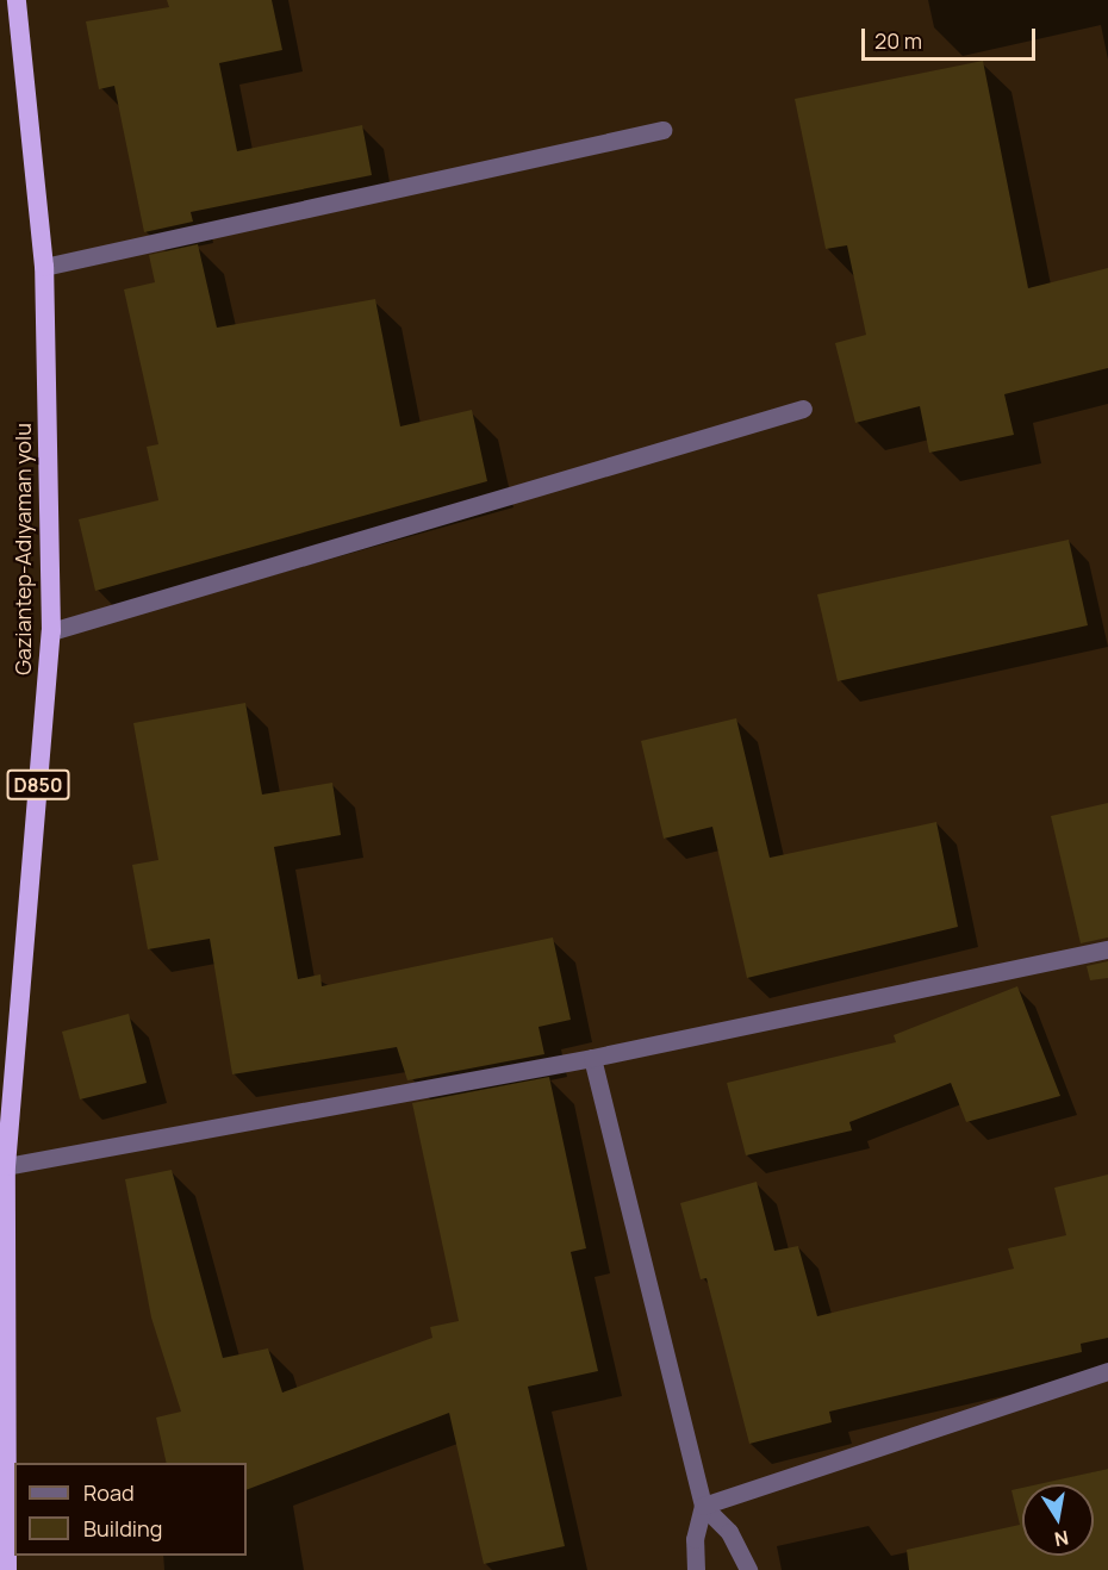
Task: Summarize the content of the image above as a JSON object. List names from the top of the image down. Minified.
{"streets":{"highway":["Gaziantep-Adıyaman yolu","D850"]},"legend":["Road","Building"],"scale_bar":"20 m","north":"bottom"}
